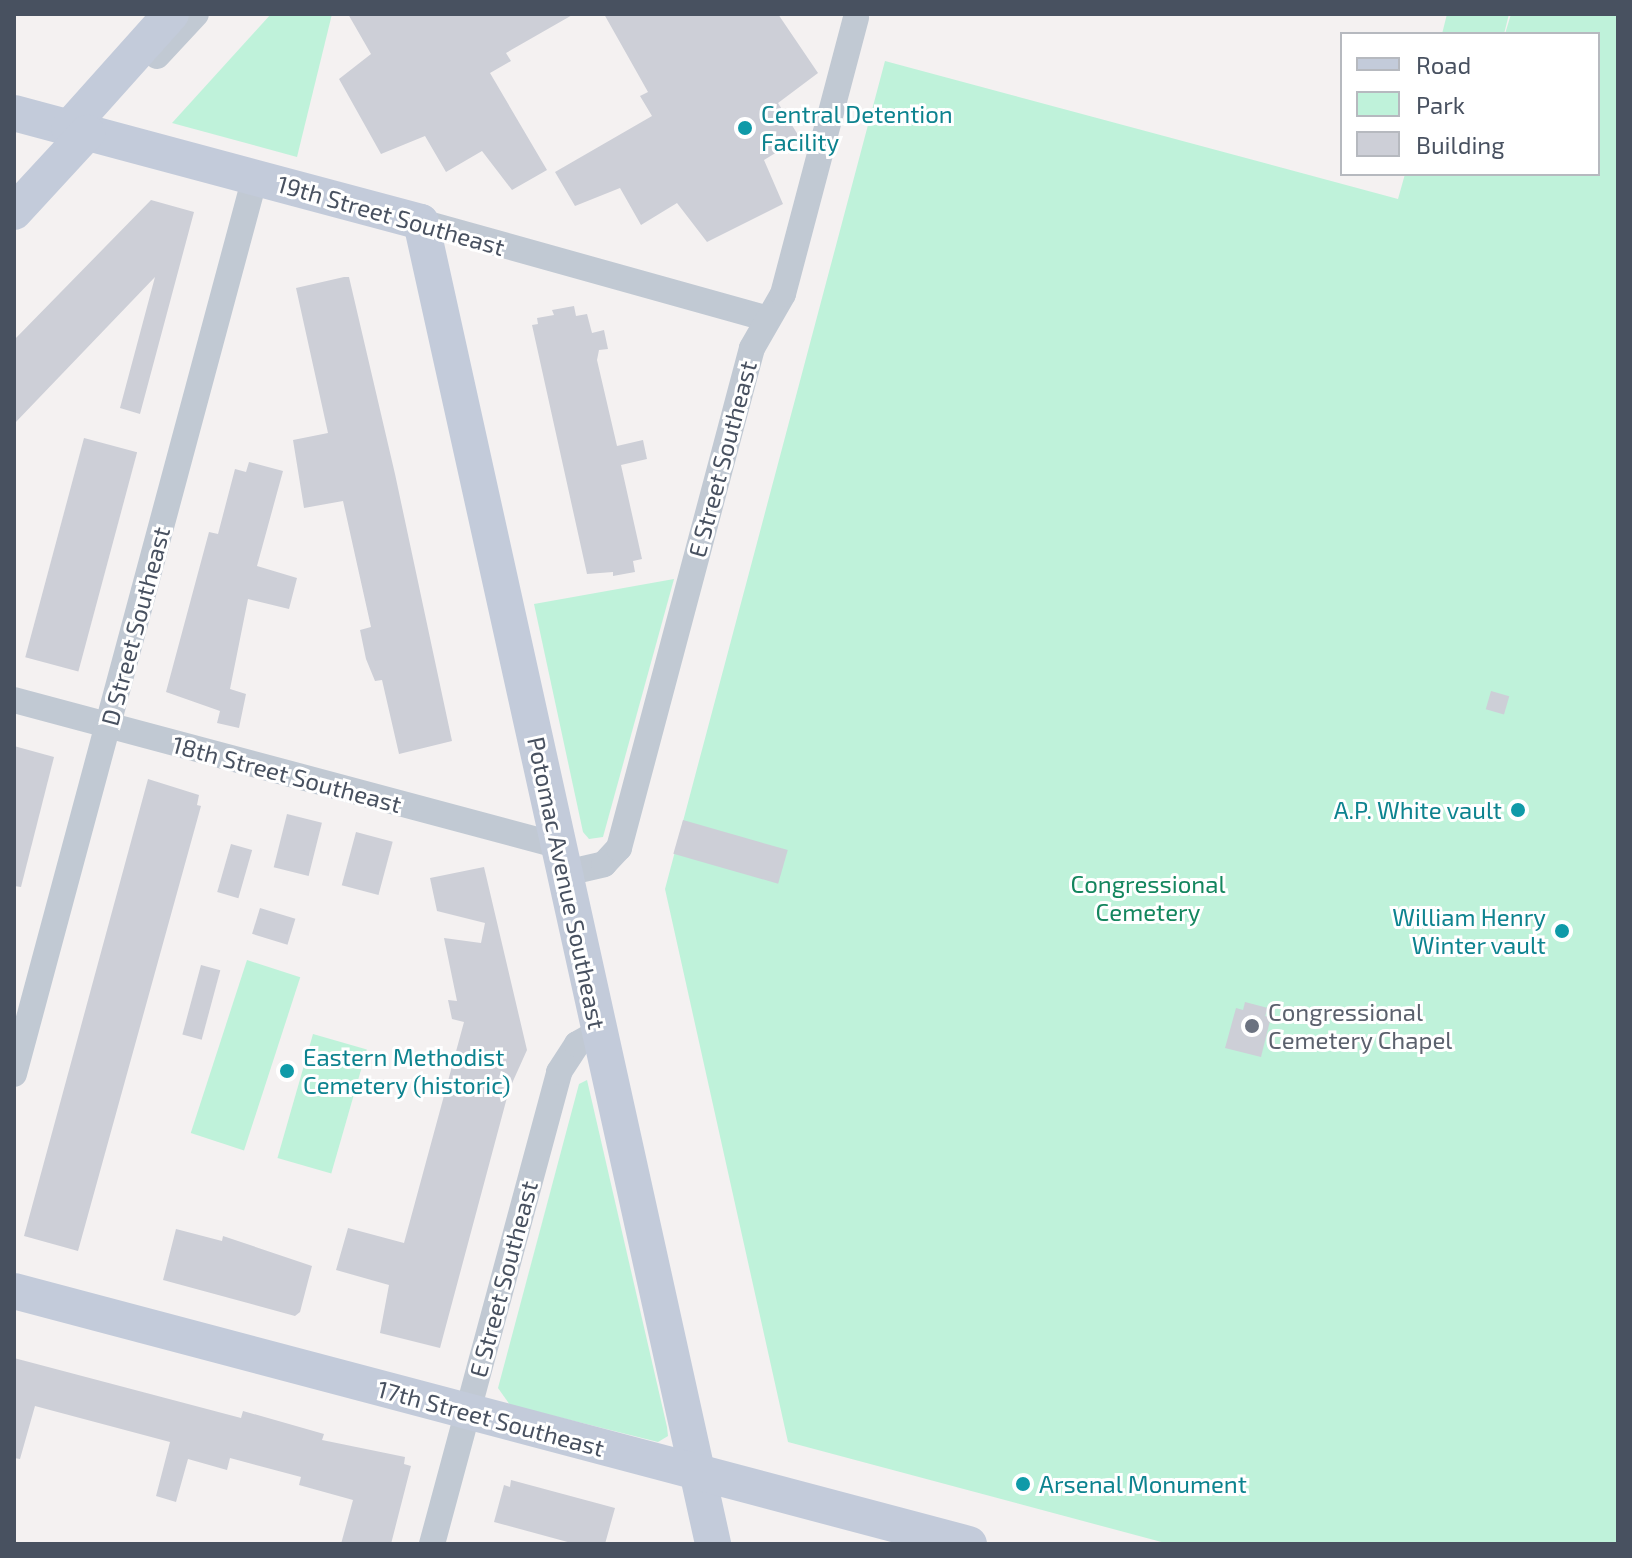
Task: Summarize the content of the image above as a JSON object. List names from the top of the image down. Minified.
{"streets":{"main road":["19th Street Southeast","Potomac Avenue Southeast","17th Street Southeast"],"street":["E Street Southeast","D Street Southeast","18th Street Southeast"]},"crossings":[["19th Street Southeast","E Street Southeast"],["19th Street Southeast","D Street Southeast"],["19th Street Southeast","Potomac Avenue Southeast"],["E Street Southeast","18th Street Southeast"],["E Street Southeast","Potomac Avenue Southeast"],["E Street Southeast","17th Street Southeast"],["D Street Southeast","18th Street Southeast"],["18th Street Southeast","Potomac Avenue Southeast"],["Potomac Avenue Southeast","17th Street Southeast"]],"parks":["Congressional Cemetery"],"places":["Central Detention Facility","A.P. White vault","William Henry Winter vault","Congressional Cemetery Chapel","Eastern Methodist Cemetery (historic)","Arsenal Monument"],"legend":["Road","Park","Building"]}
